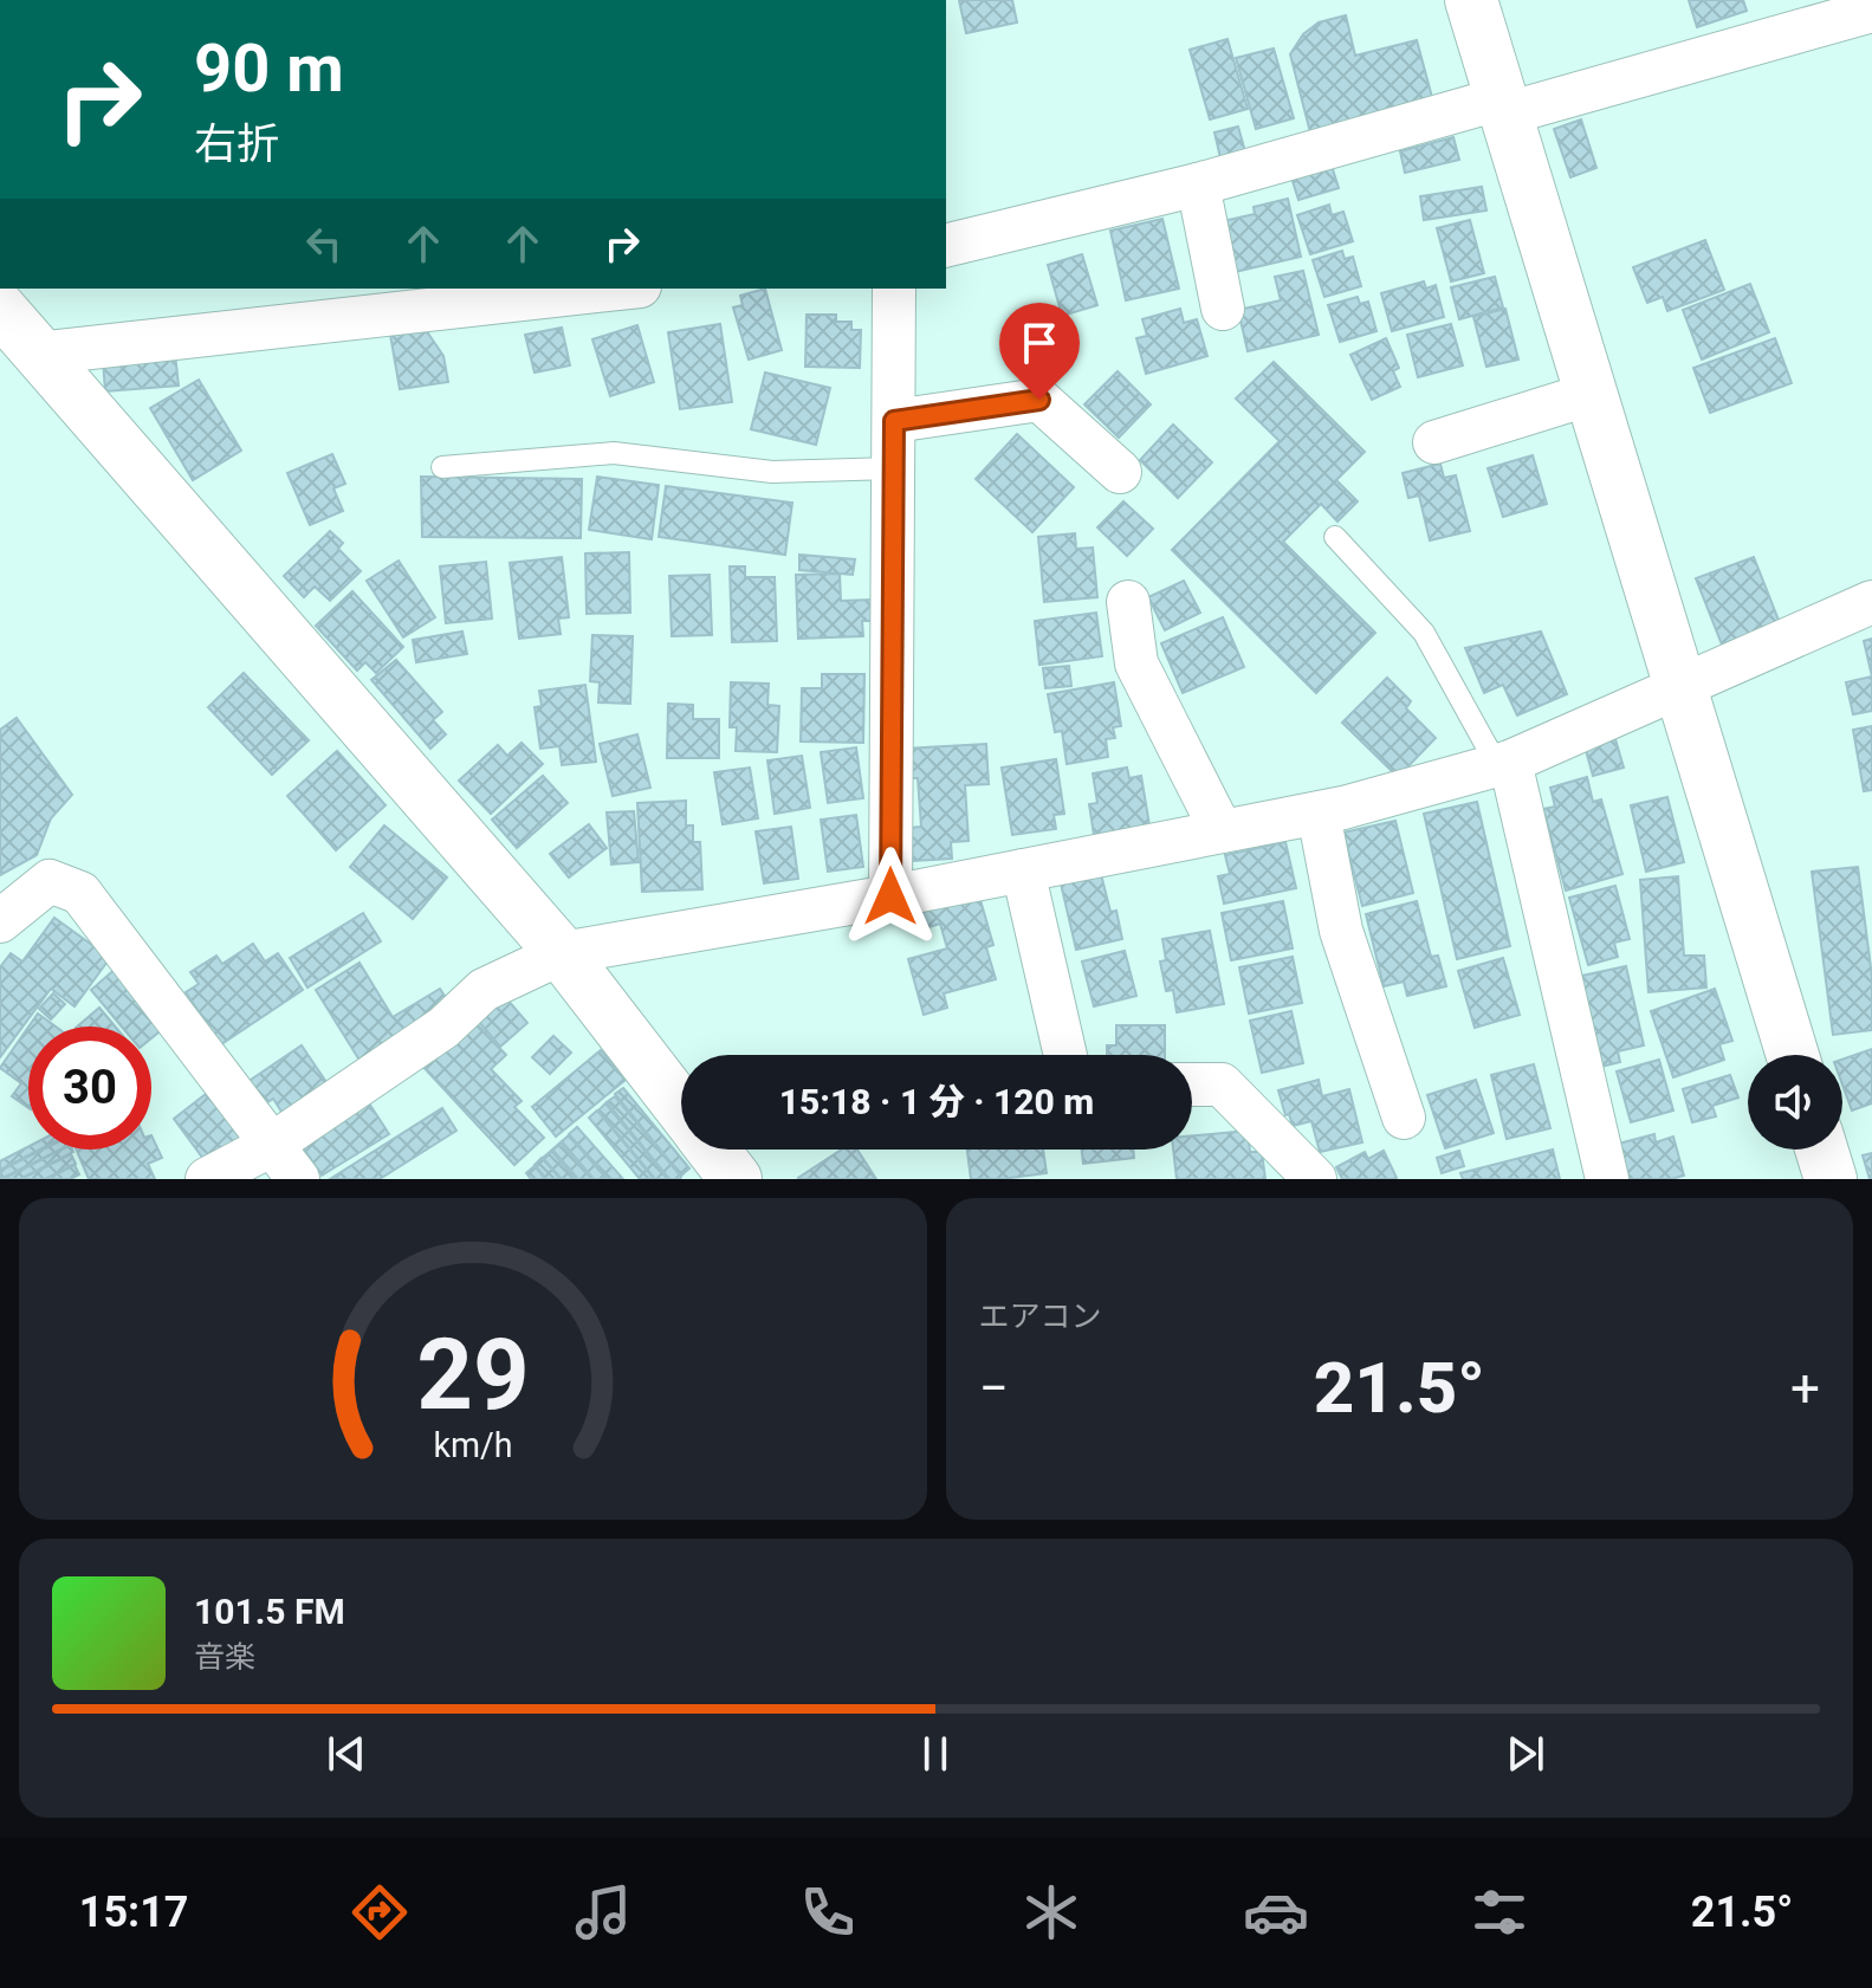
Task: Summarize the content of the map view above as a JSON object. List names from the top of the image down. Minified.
{"page":{"turn":["90 m","右折"],"limit":"30","trip":"15:18 · 1 分 · 120 m","tile":"エアコン","heat":["−","21.5°","+"],"song":["101.5 FM","音楽"],"tabs":["15:17","21.5°"],"gauge":["29","km/h"]}}
